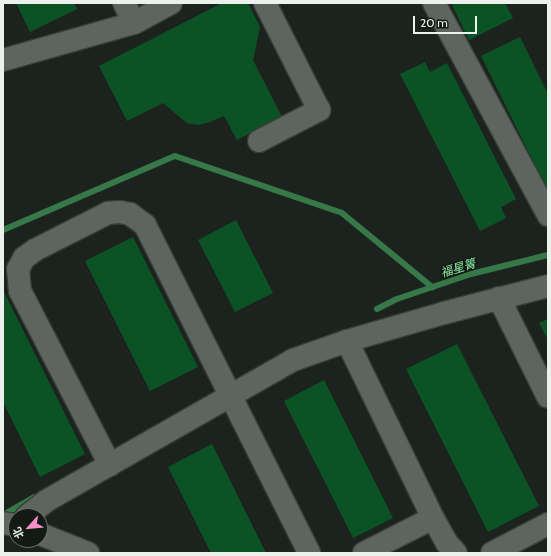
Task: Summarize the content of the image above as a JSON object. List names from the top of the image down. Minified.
{"water":["福星箐"],"scale_bar":"20 m","north":"bottom left"}
